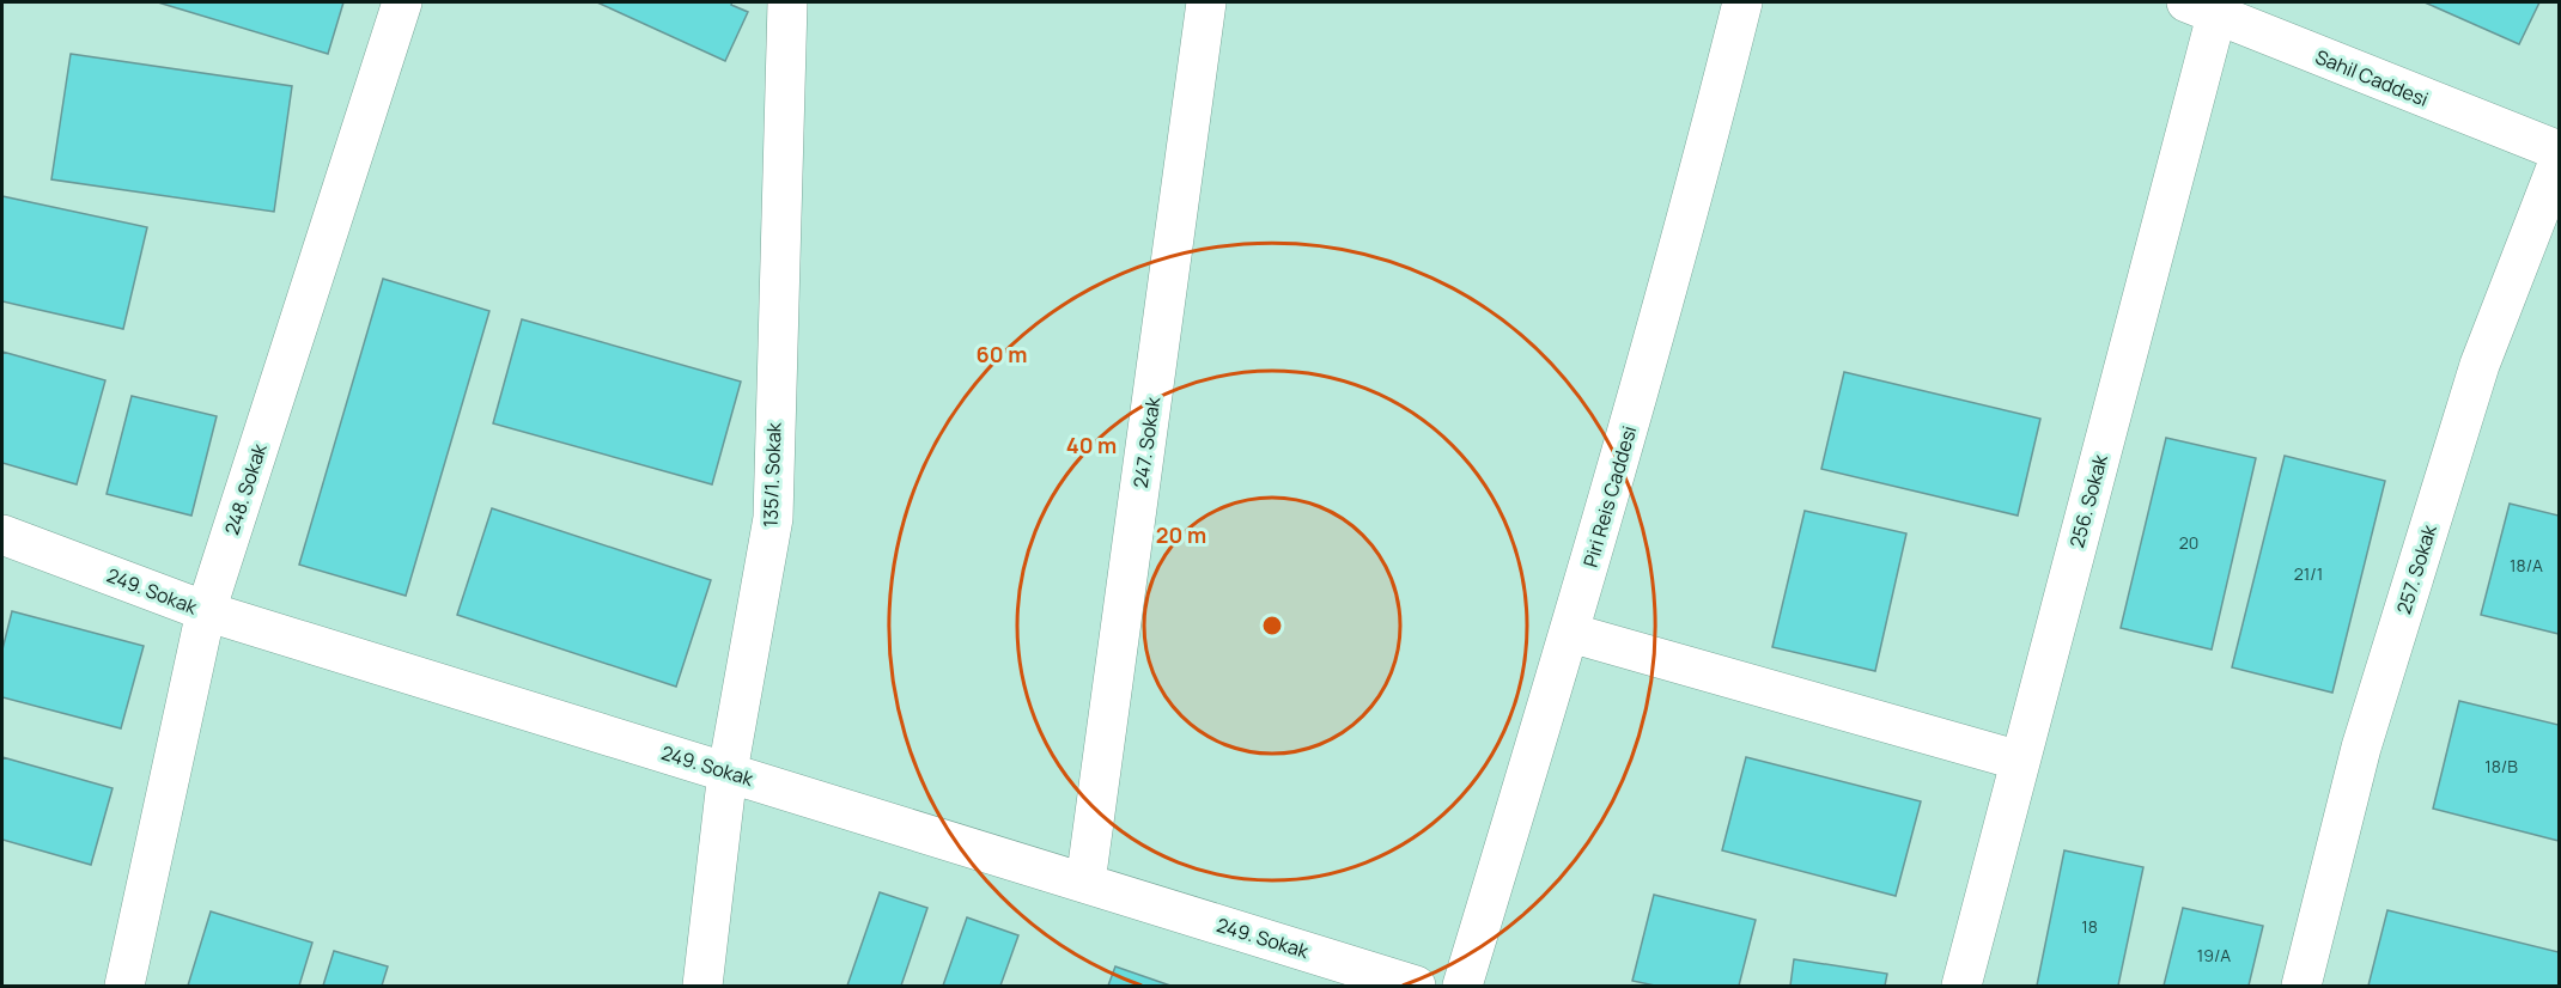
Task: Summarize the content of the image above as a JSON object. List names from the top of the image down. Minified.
{"streets":{"street":["Sahil Caddesi","247. Sokak","135/1. Sokak","248. Sokak","Piri Reis Caddesi","256. Sokak","257. Sokak","249. Sokak"]},"crossings":[["Sahil Caddesi","256. Sokak"],["247. Sokak","249. Sokak"],["135/1. Sokak","249. Sokak"],["248. Sokak","249. Sokak"]],"house_numbers":["20","18/A","21/1","18/B","18","19/A"],"rings":["60 m","40 m","20 m"]}
